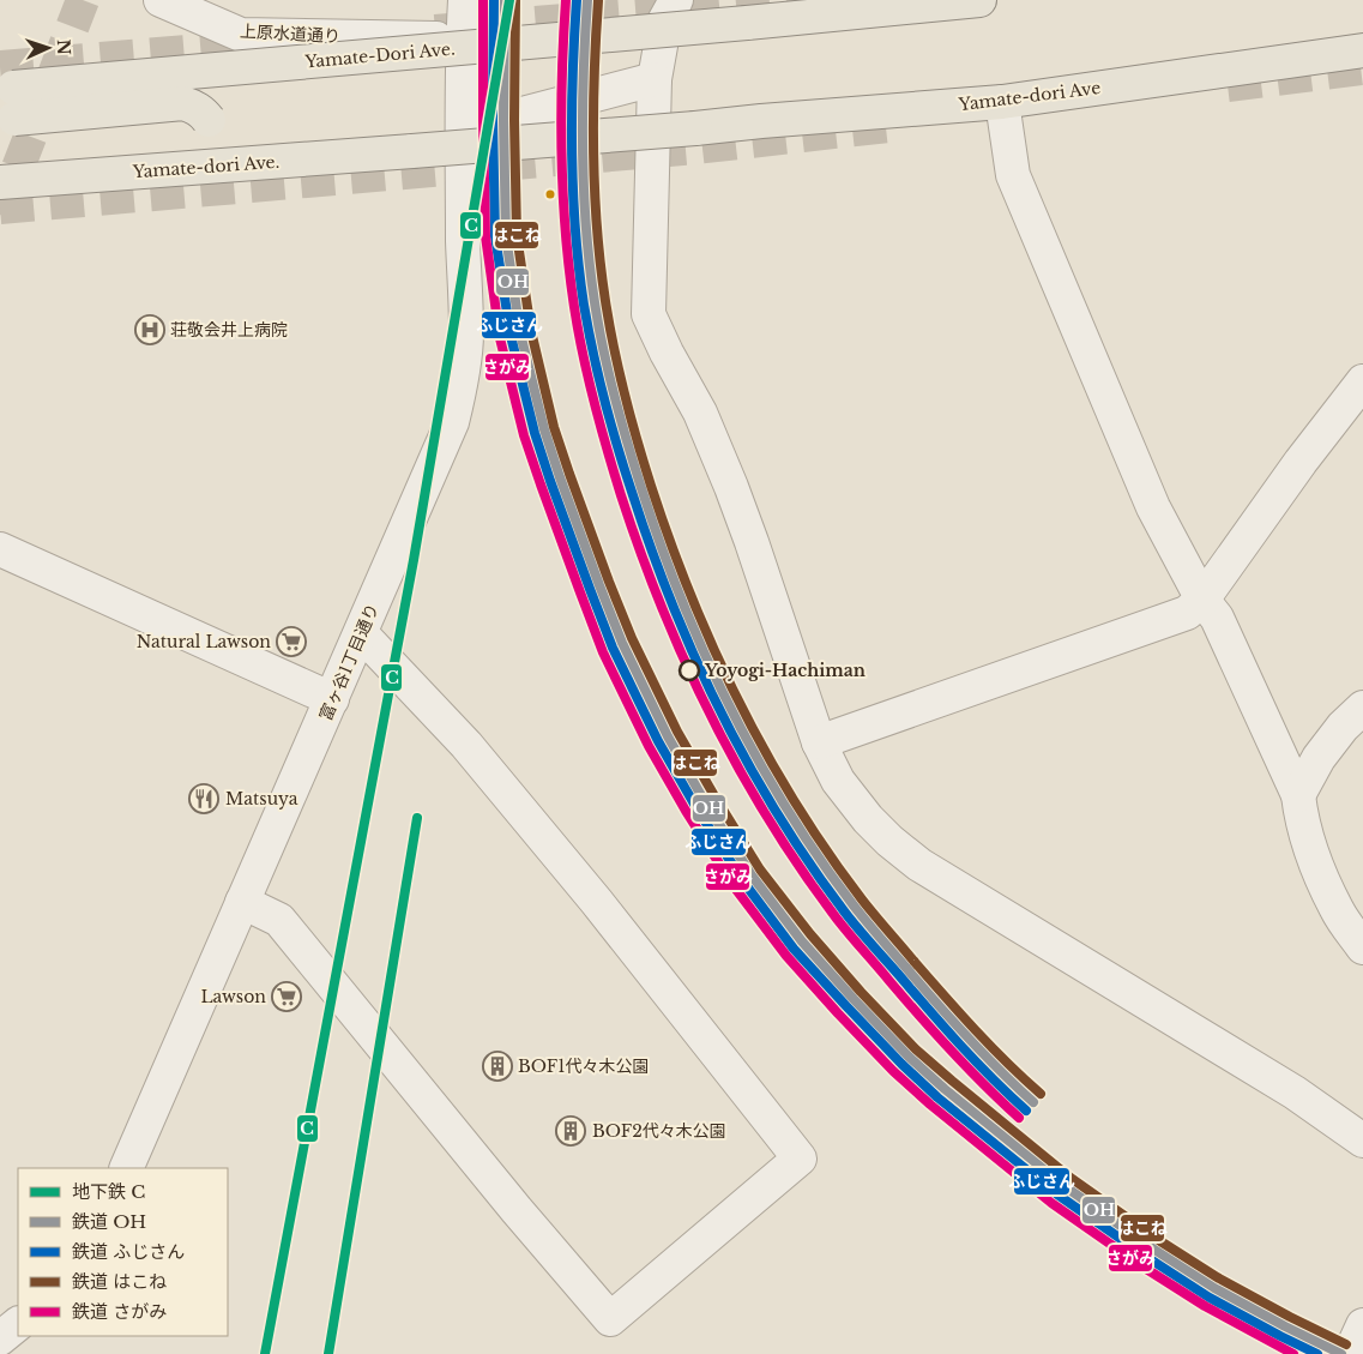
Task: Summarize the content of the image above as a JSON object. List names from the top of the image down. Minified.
{"streets":{"main road":["Yamate-Dori Ave.","Yamate-dori Ave","Yamate-dori Ave."],"street":["上原水道通り","富ヶ谷1丁目通り"]},"crossings":[["上原水道通り","富ヶ谷1丁目通り"],["Yamate-dori Ave","Yamate-dori Ave."]],"places":{"hospital":["荘敬会井上病院"],"supermarket":["Natural Lawson","Lawson"],"other":["Yoyogi-Hachiman"],"restaurant":["Matsuya"],"building":["BOF1代々木公園","BOF2代々木公園"]},"lines":["metro line C","rail line OH","rail line ふじさん","rail line はこね","rail line さがみ"],"legend":["地下鉄 C","鉄道 OH","鉄道 ふじさん","鉄道 はこね","鉄道 さがみ"],"north":"right"}
